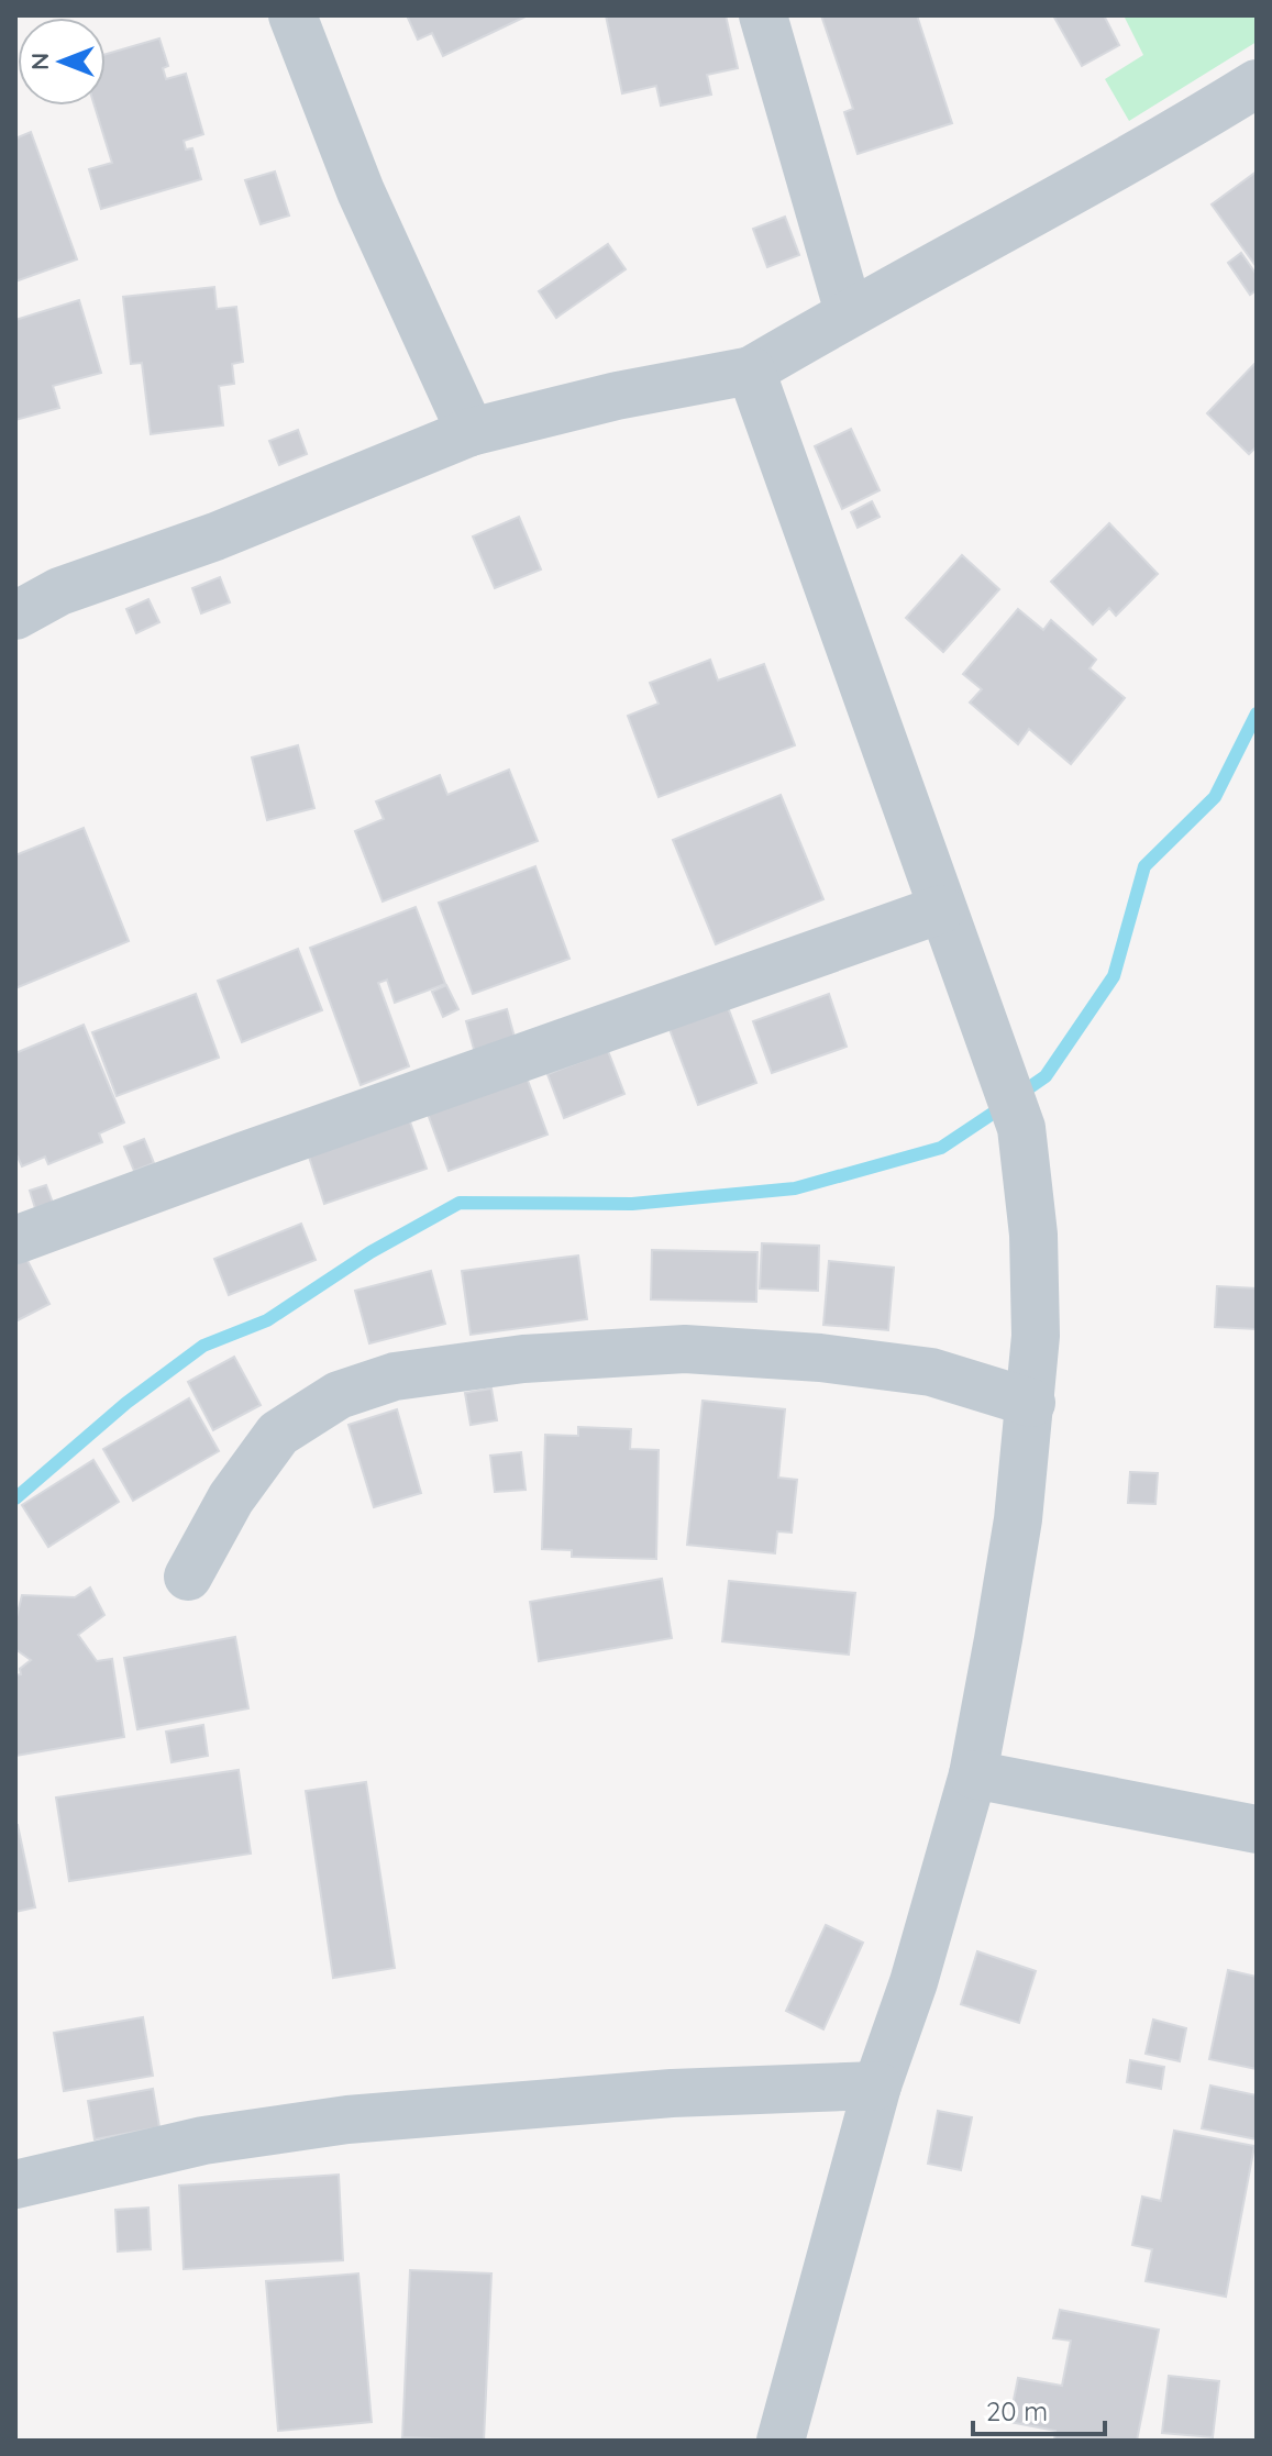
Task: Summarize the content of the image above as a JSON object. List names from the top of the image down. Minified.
{"scale_bar":"20 m","north":"left"}
